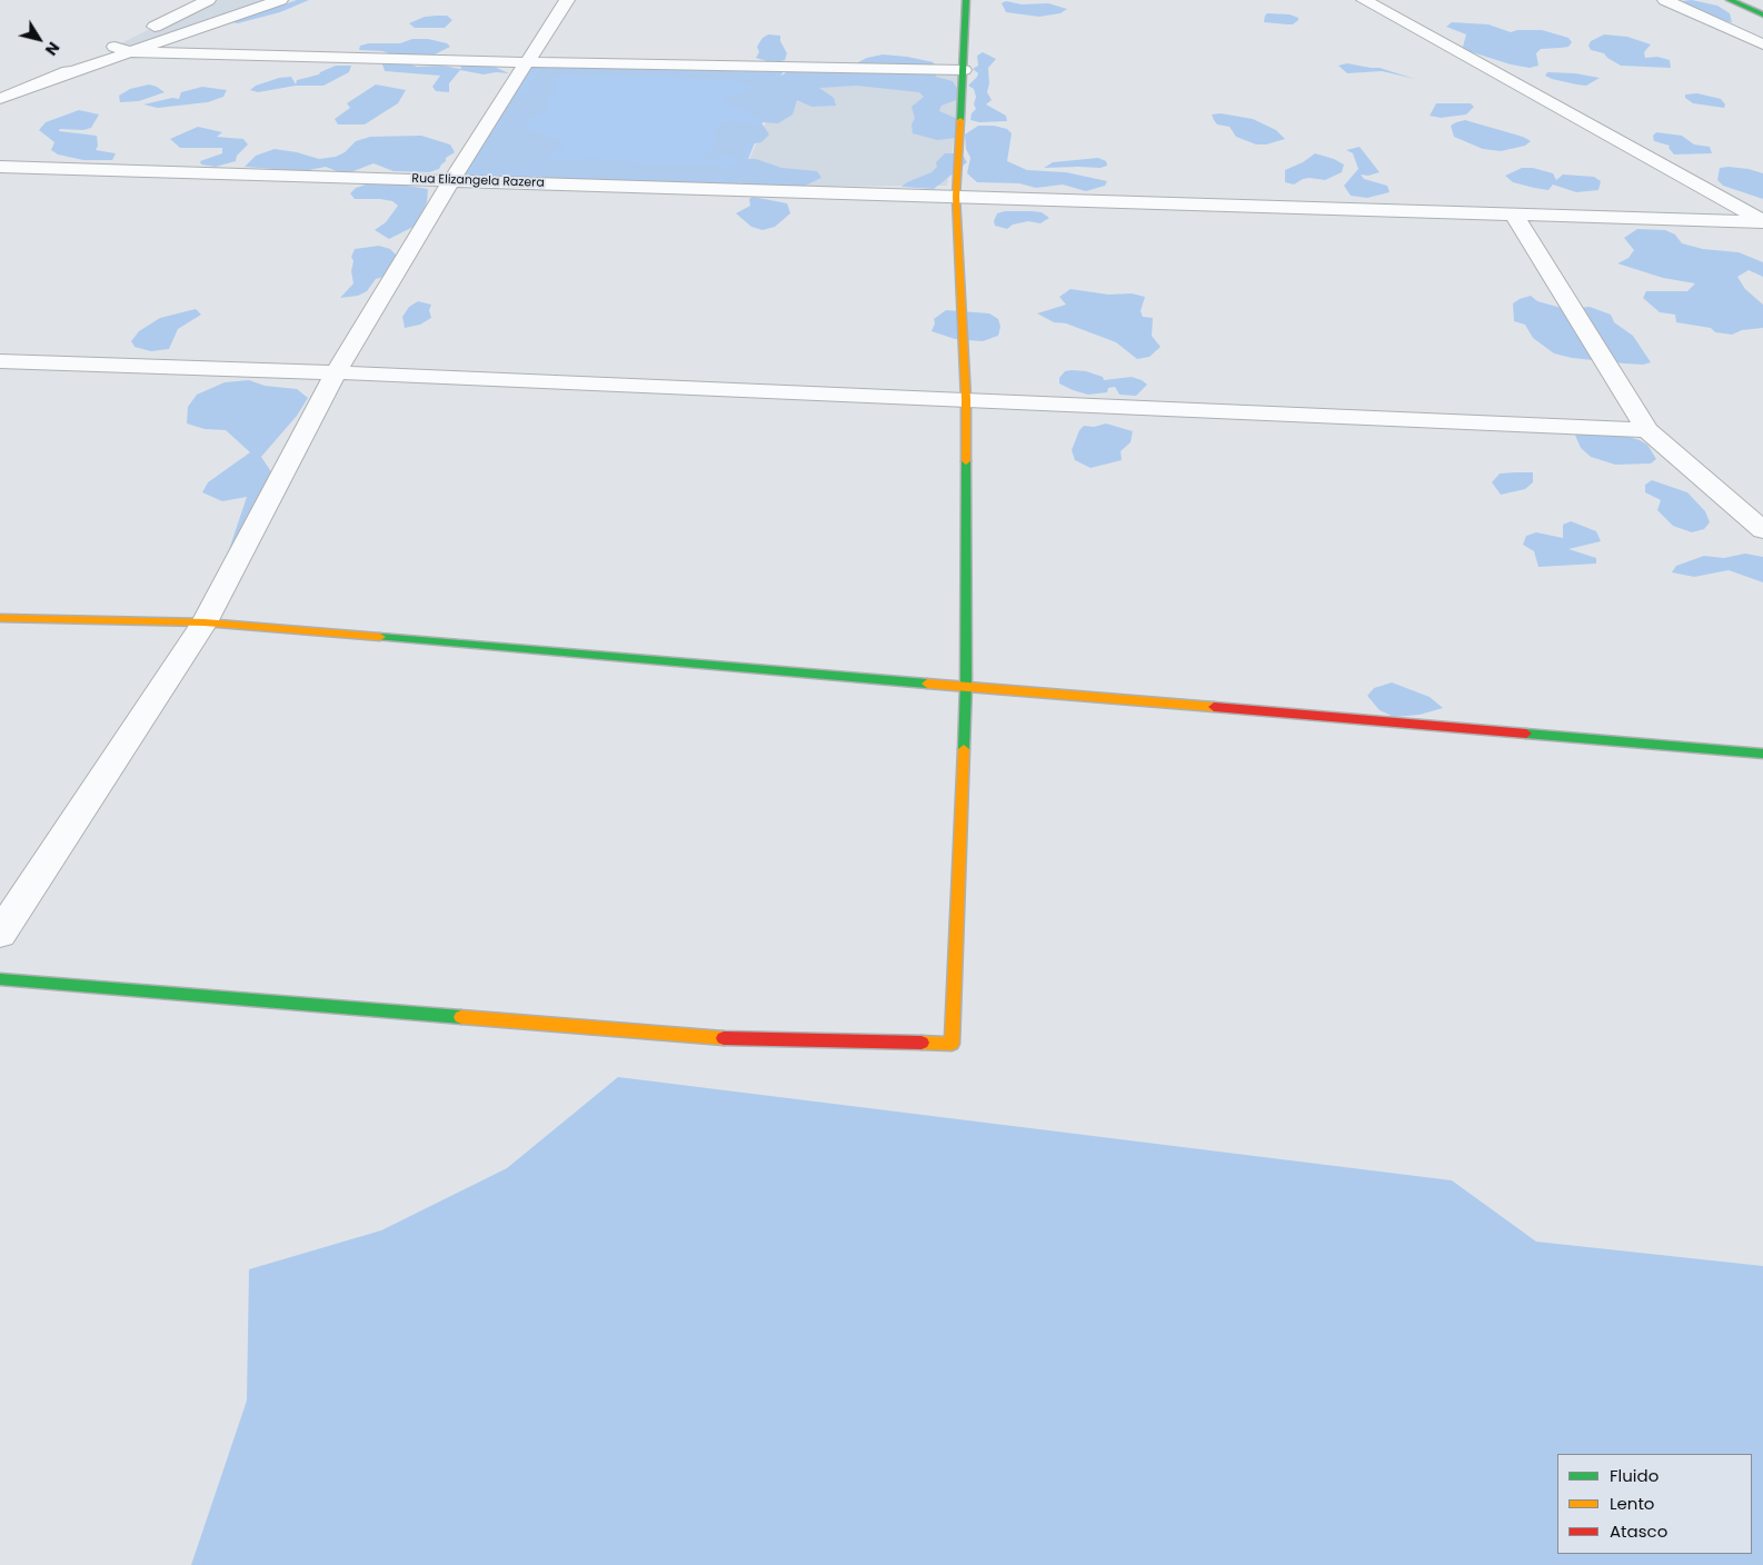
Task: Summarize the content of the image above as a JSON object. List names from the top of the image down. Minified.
{"streets":{"street":["Rua Elizangela Razera"]},"legend":["Fluido","Lento","Atasco"],"north":"bottom right"}
